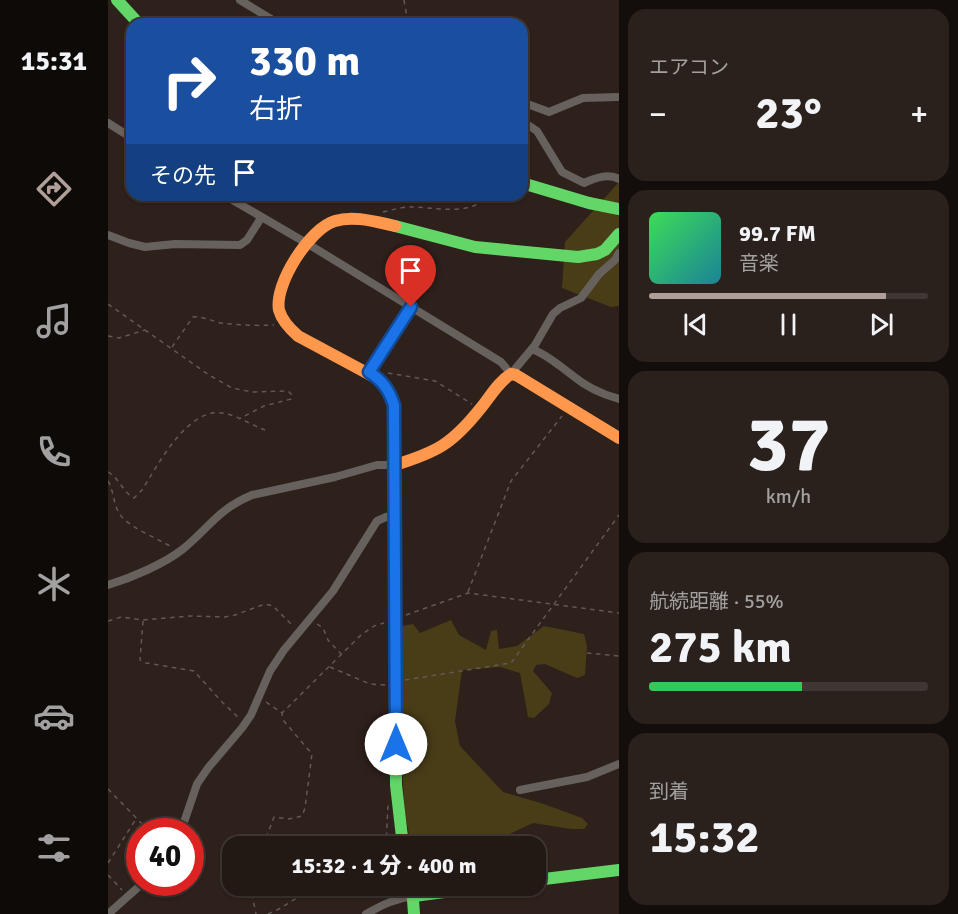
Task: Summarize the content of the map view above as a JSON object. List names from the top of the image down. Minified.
{"page":{"tabs":"15:31","tile":["エアコン",["37","km/h"],["航続距離 · 55%","275 km"],["到着","15:32"]],"turn":["330 m","右折"],"heat":["−","23°","+"],"then":"その先","song":["99.7 FM","音楽"],"limit":"40","trip":"15:32 · 1 分 · 400 m"}}
